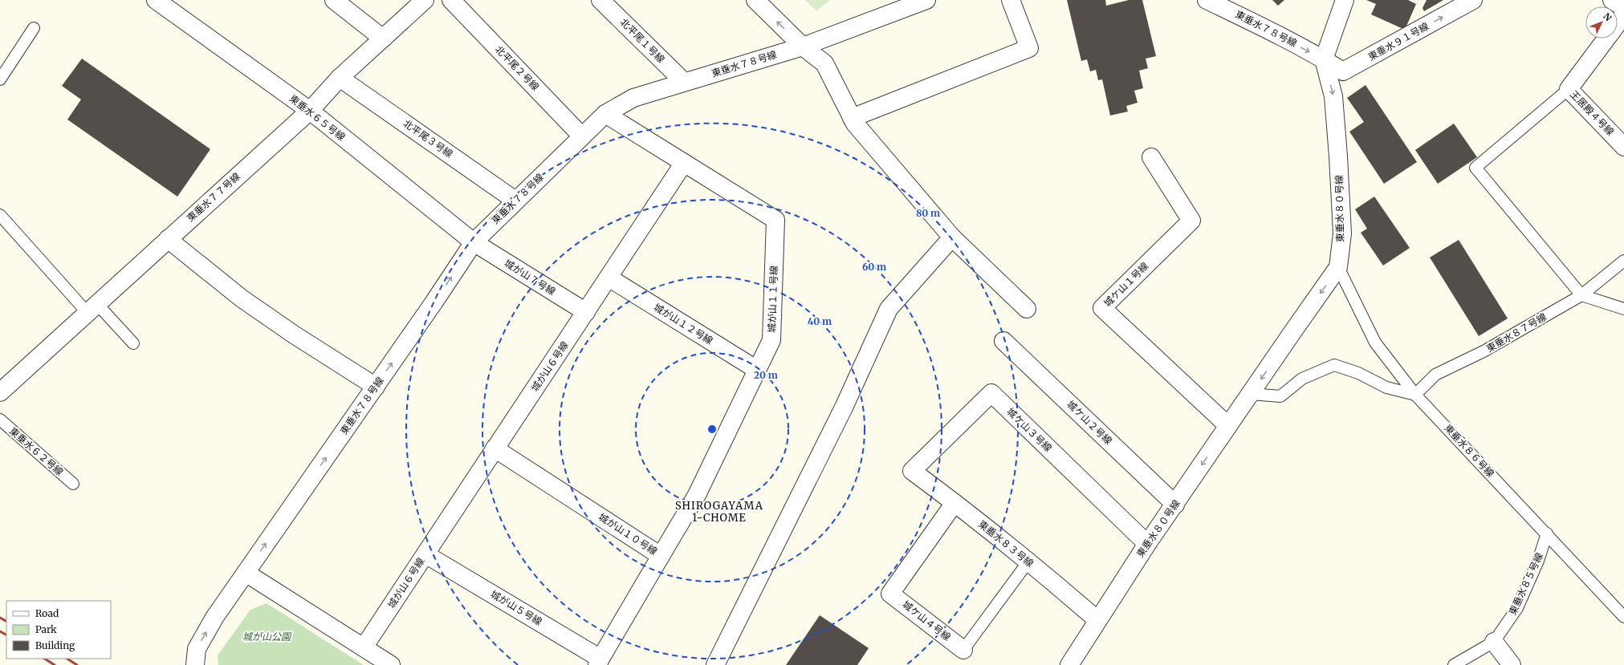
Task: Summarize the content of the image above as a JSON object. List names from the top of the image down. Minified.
{"streets":{"street":["東垂水７８号線","北平尾１号線","東垂水９１号線","北平尾２号線","王居殿４号線","東垂水６５号線","北平尾３号線","東垂水７７号線","東垂水８０号線","城が山７号線","城ケ山１号線","城が山１１号線","城が山１２号線","城が山６号線","城ケ山２号線","城ケ山３号線","城が山１０号線","東垂水８３号線","城が山５号線","城ケ山４号線"],"lane":["東垂水８７号線","東垂水８６号線","東垂水６２号線","東垂水８５号線"]},"crossings":[["東垂水７８号線","北平尾１号線"],["東垂水７８号線","東垂水９１号線"],["東垂水７８号線","北平尾２号線"],["東垂水７８号線","東垂水６５号線"],["東垂水７８号線","北平尾３号線"],["東垂水７８号線","東垂水８０号線"],["東垂水７８号線","城が山７号線"],["東垂水９１号線","東垂水８０号線"],["東垂水６５号線","東垂水７７号線"],["東垂水６５号線","城が山７号線"],["北平尾３号線","東垂水７７号線"],["東垂水８０号線","城ケ山１号線"],["東垂水８０号線","城ケ山２号線"],["東垂水８０号線","城ケ山３号線"],["東垂水８０号線","東垂水８６号線"],["東垂水８０号線","東垂水８３号線"],["城が山７号線","城が山６号線"],["城が山１１号線","城が山１２号線"],["城が山１１号線","城が山６号線"],["城が山１１号線","城が山１０号線"],["城が山１２号線","城が山６号線"],["東垂水８７号線","東垂水８６号線"],["城が山６号線","城が山１０号線"],["城が山６号線","城が山５号線"],["城ケ山３号線","東垂水８３号線"],["東垂水８６号線","東垂水８５号線"],["城が山１０号線","城が山５号線"],["東垂水８３号線","城ケ山４号線"]],"one_way":["東垂水７８号線","東垂水９１号線","東垂水８０号線"],"districts":["SHIROGAYAMA 1-CHOME"],"parks":["城が山公園"],"legend":["Road","Park","Building"],"north":"top right","rings":["80 m","60 m","40 m","20 m"]}
